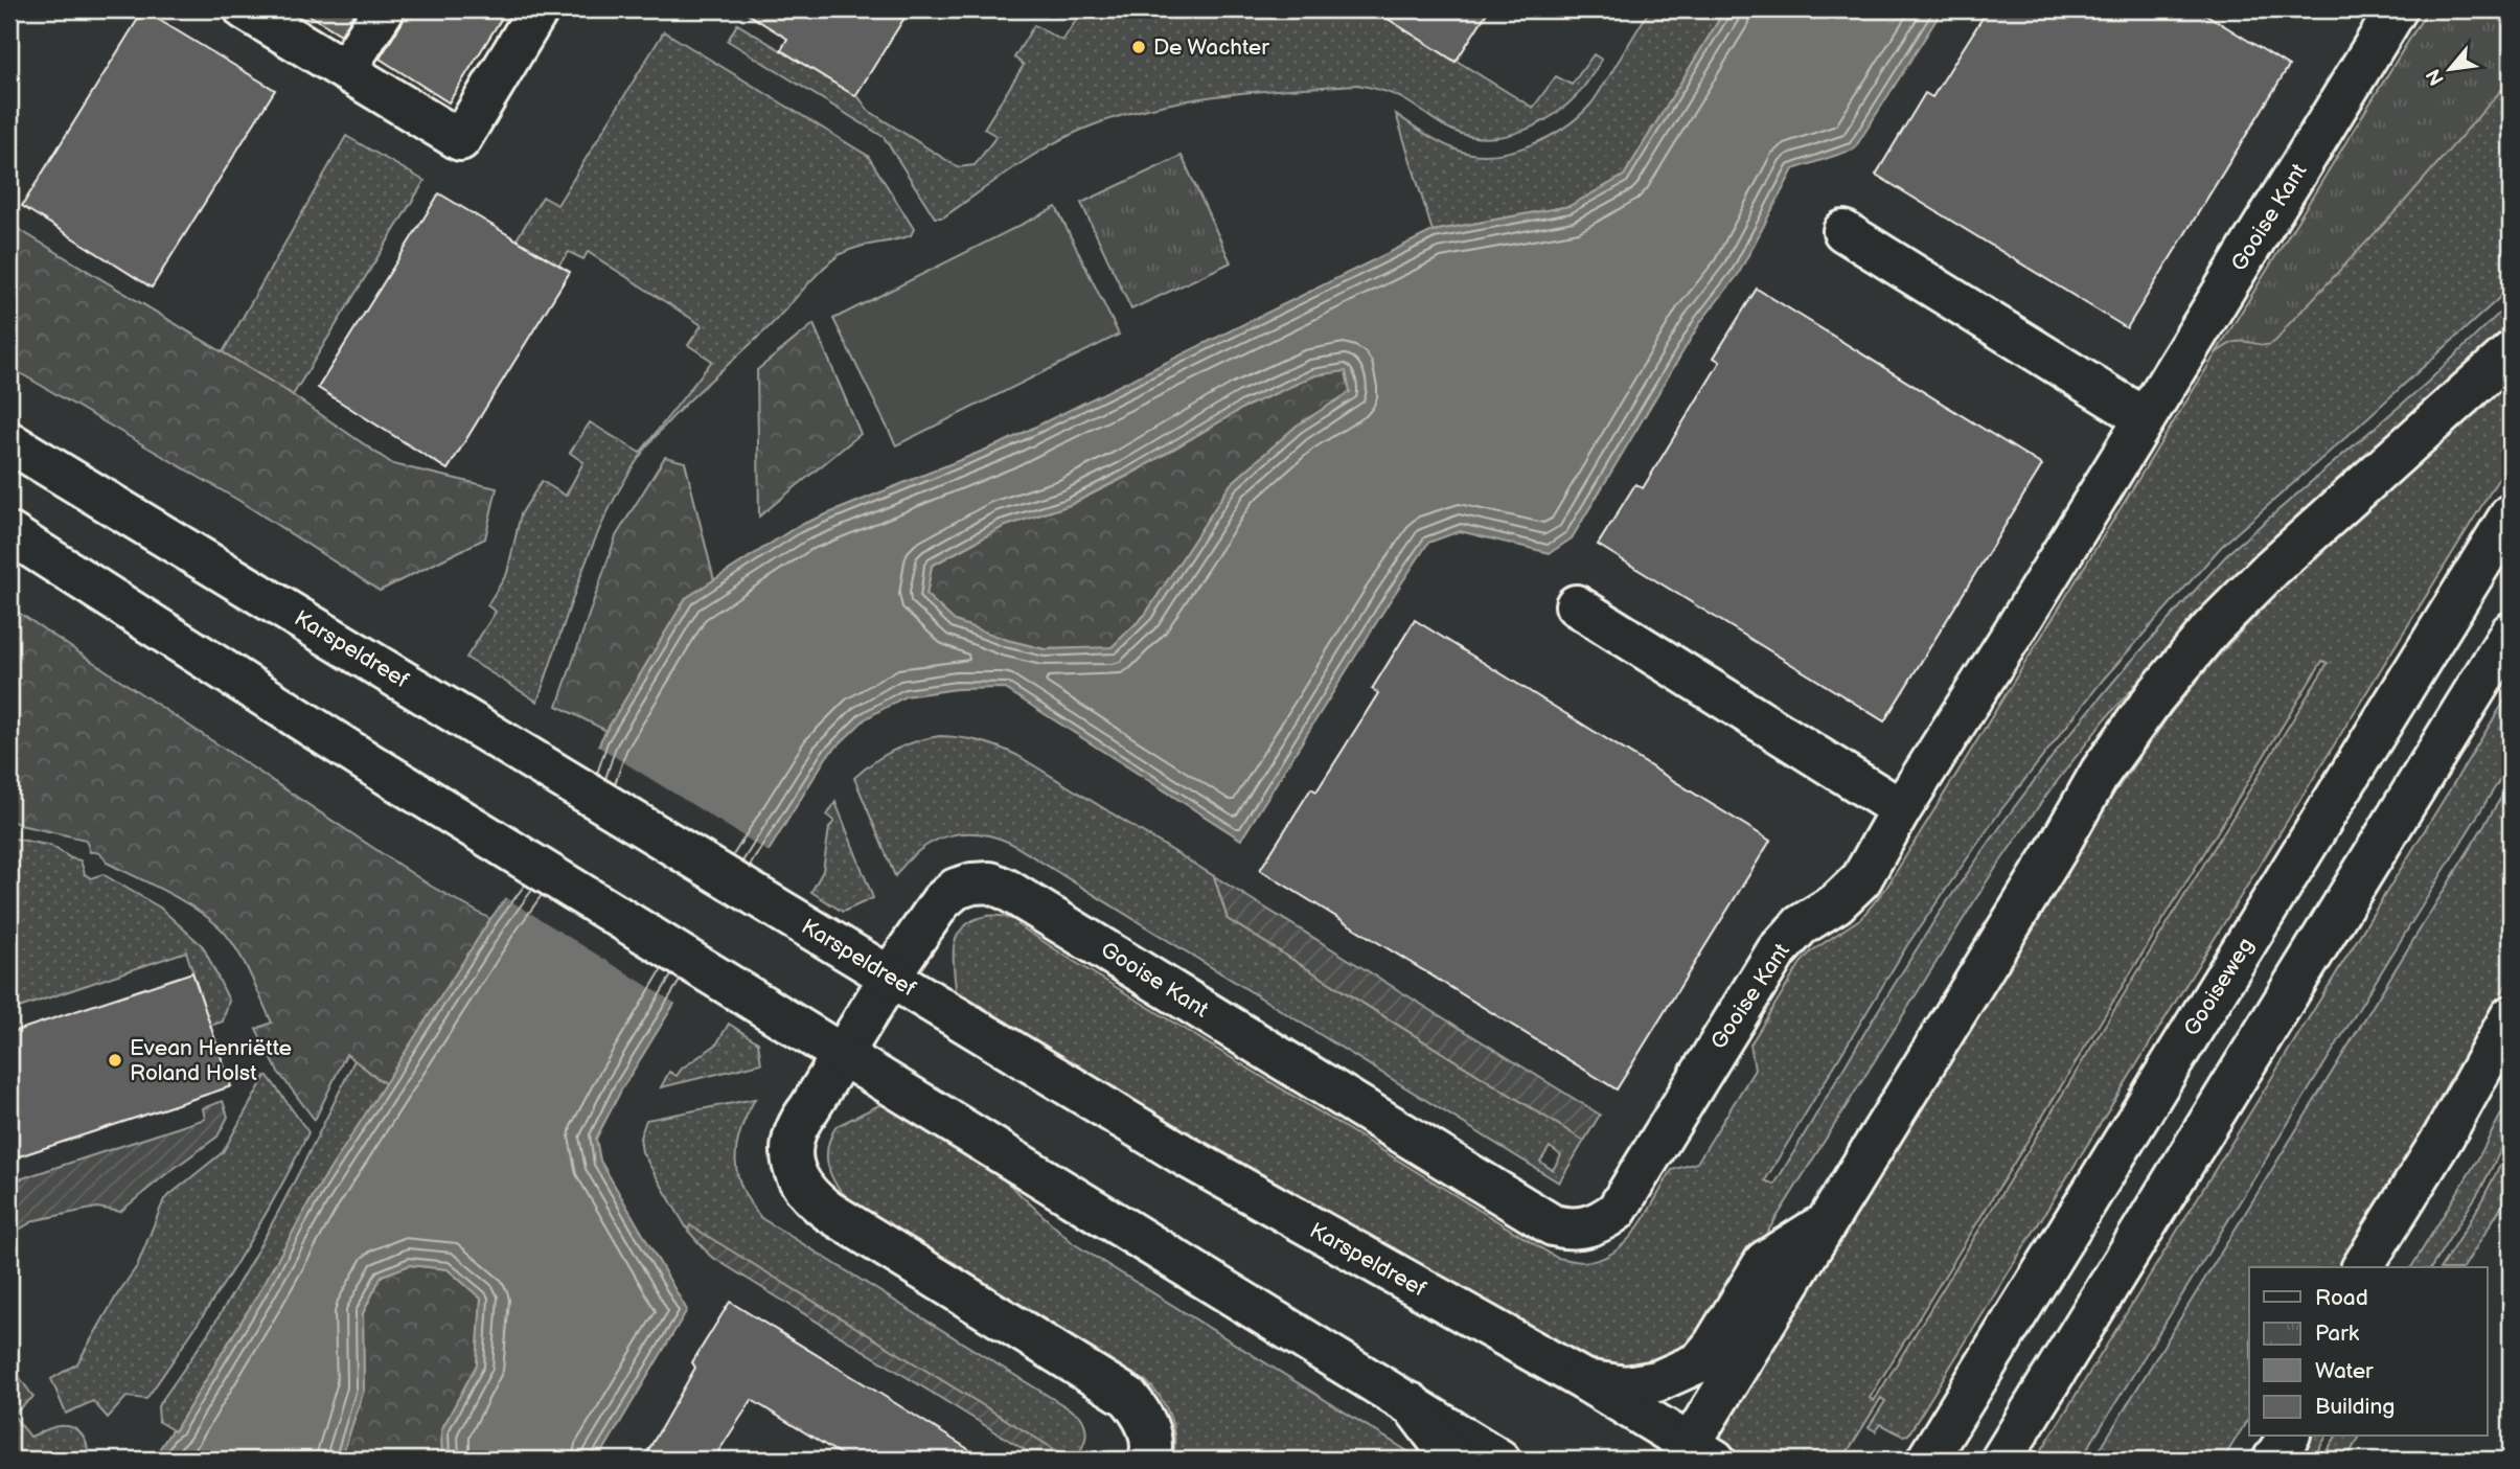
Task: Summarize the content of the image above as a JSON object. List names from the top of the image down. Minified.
{"streets":{"main road":["Gooise Kant","Karspeldreef","Gooiseweg"]},"crossings":[["Gooise Kant","Karspeldreef"]],"places":["De Wachter","Evean Henriëtte Roland Holst"],"legend":["Road","Park","Water","Building"],"north":"bottom left"}
